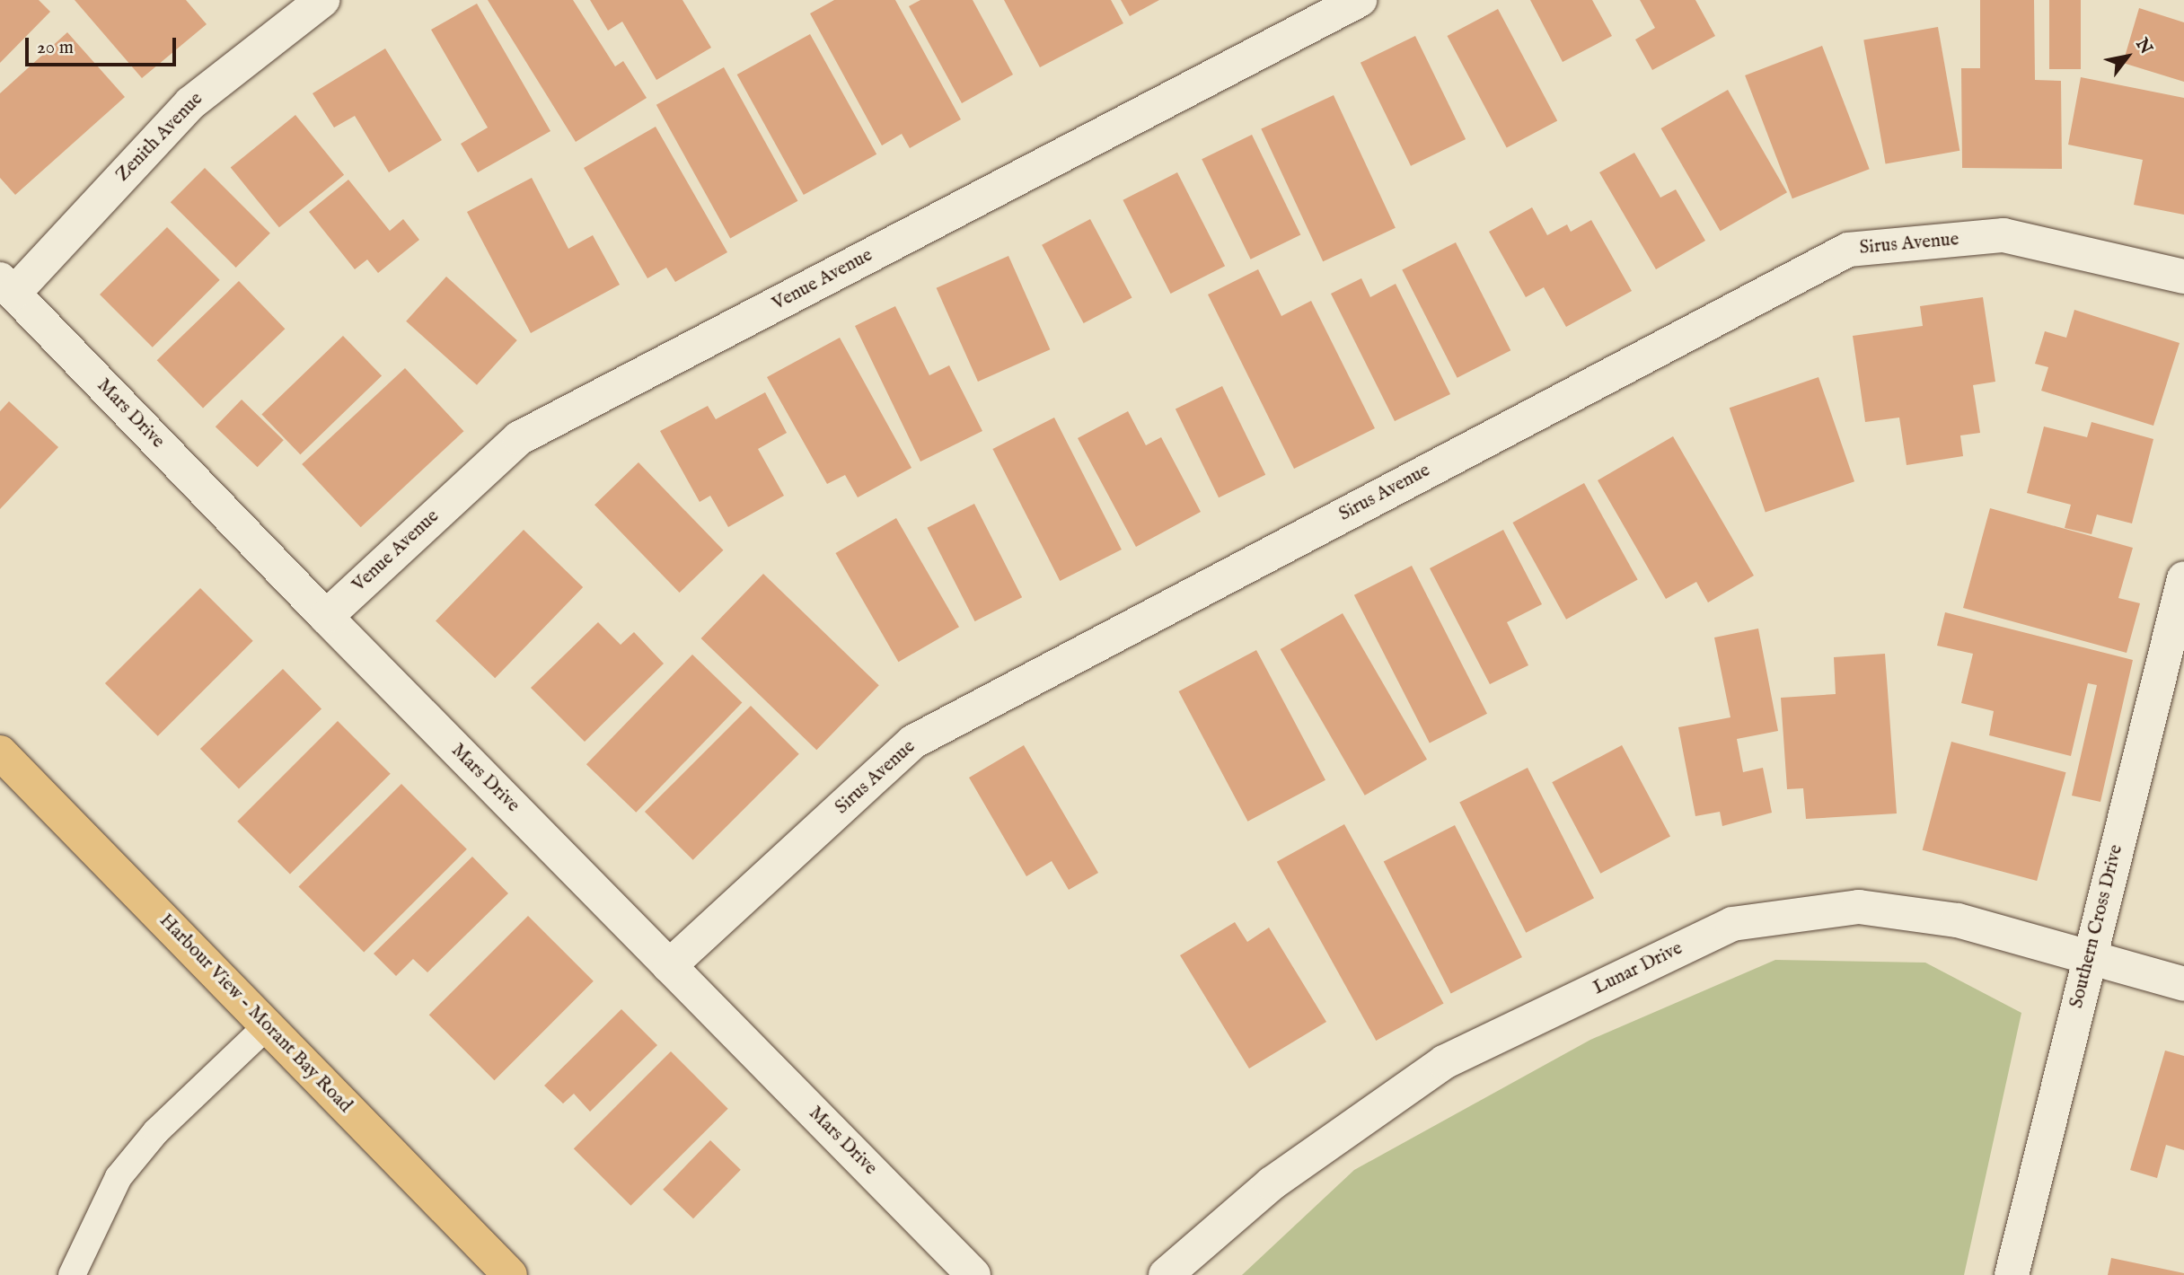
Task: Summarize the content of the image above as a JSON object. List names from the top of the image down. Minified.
{"streets":{"highway":["Harbour View - Morant Bay Road"],"street":["Zenith Avenue","Sirus Avenue","Venue Avenue","Mars Drive","Southern Cross Drive","Lunar Drive"]},"crossings":[["Zenith Avenue","Mars Drive"],["Sirus Avenue","Mars Drive"],["Venue Avenue","Mars Drive"],["Southern Cross Drive","Lunar Drive"]],"scale_bar":"20 m","north":"top right"}
